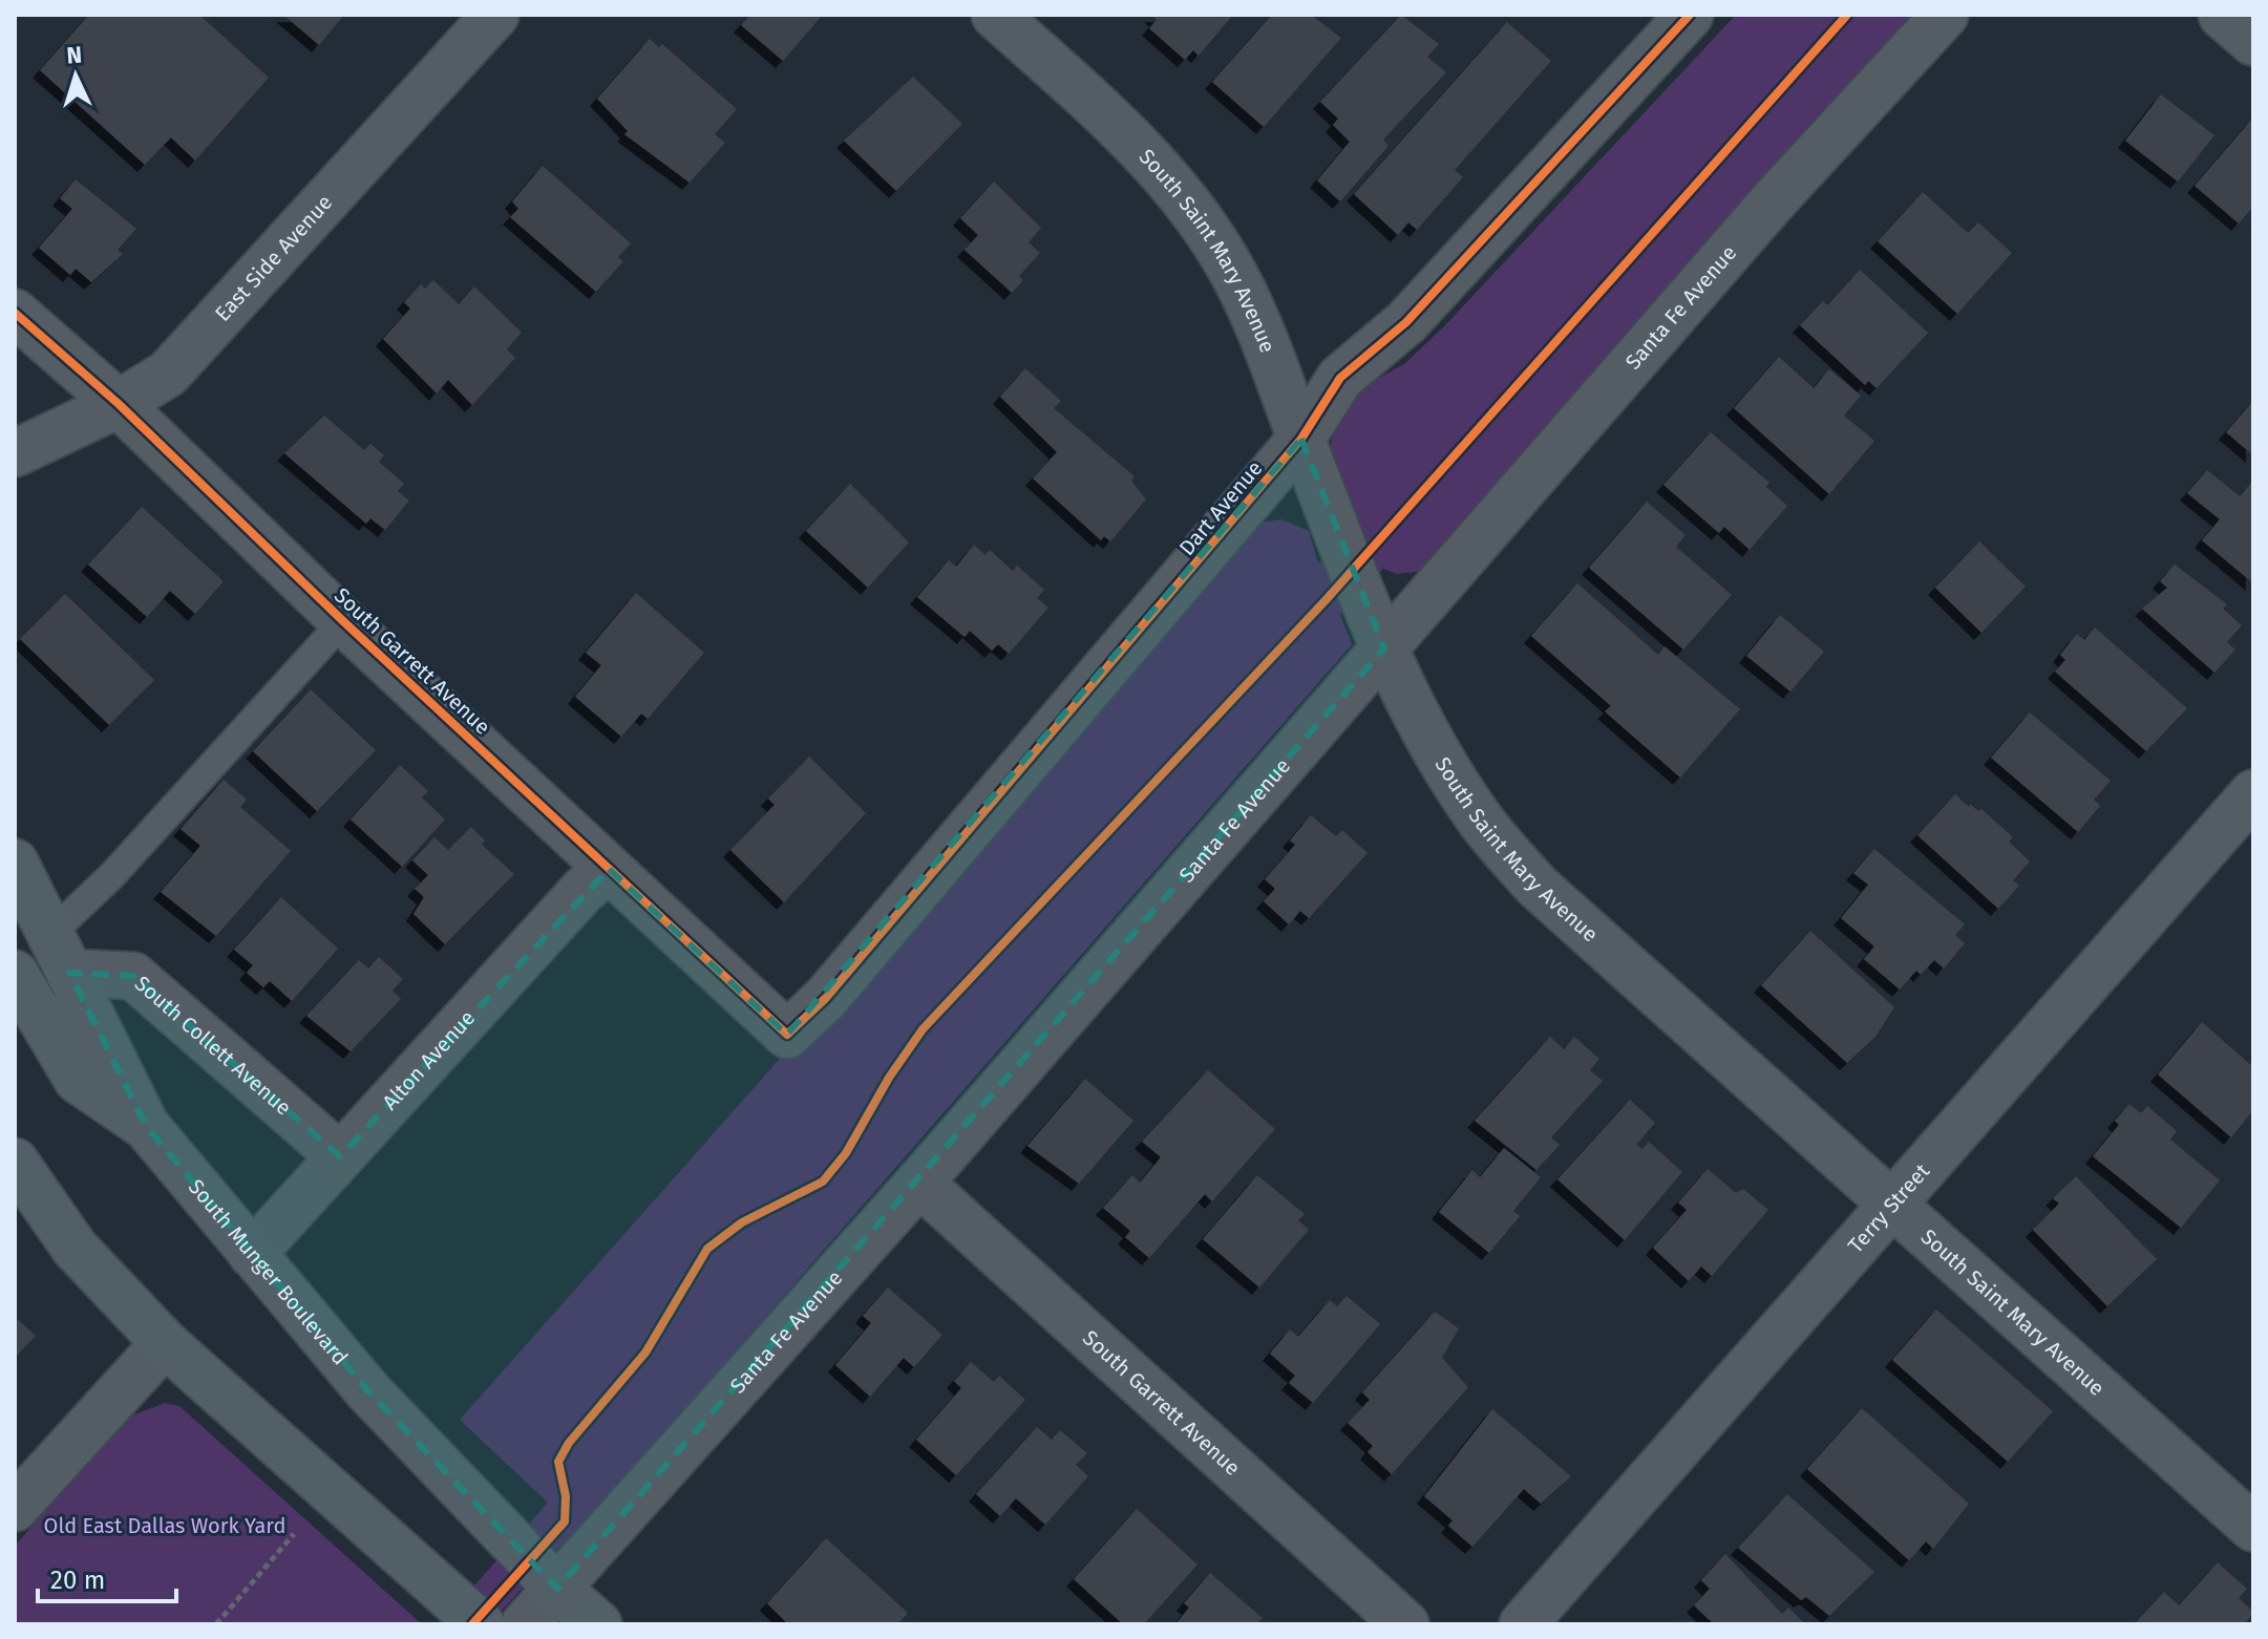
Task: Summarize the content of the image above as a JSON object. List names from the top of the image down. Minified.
{"streets":{"main road":["South Munger Boulevard"],"street":["South Saint Mary Avenue","East Side Avenue","Santa Fe Avenue","Dart Avenue","South Garrett Avenue","South Collett Avenue","Alton Avenue","Terry Street"]},"crossings":[["South Saint Mary Avenue","Santa Fe Avenue"],["South Saint Mary Avenue","Dart Avenue"],["South Saint Mary Avenue","Terry Street"],["East Side Avenue","South Garrett Avenue"],["Santa Fe Avenue","South Garrett Avenue"],["Santa Fe Avenue","South Munger Boulevard"],["Dart Avenue","South Garrett Avenue"],["South Garrett Avenue","Alton Avenue"],["South Collett Avenue","Alton Avenue"],["South Collett Avenue","South Munger Boulevard"],["Alton Avenue","South Munger Boulevard"]],"parks":["Old East Dallas Work Yard"],"scale_bar":"20 m","north":"top"}
